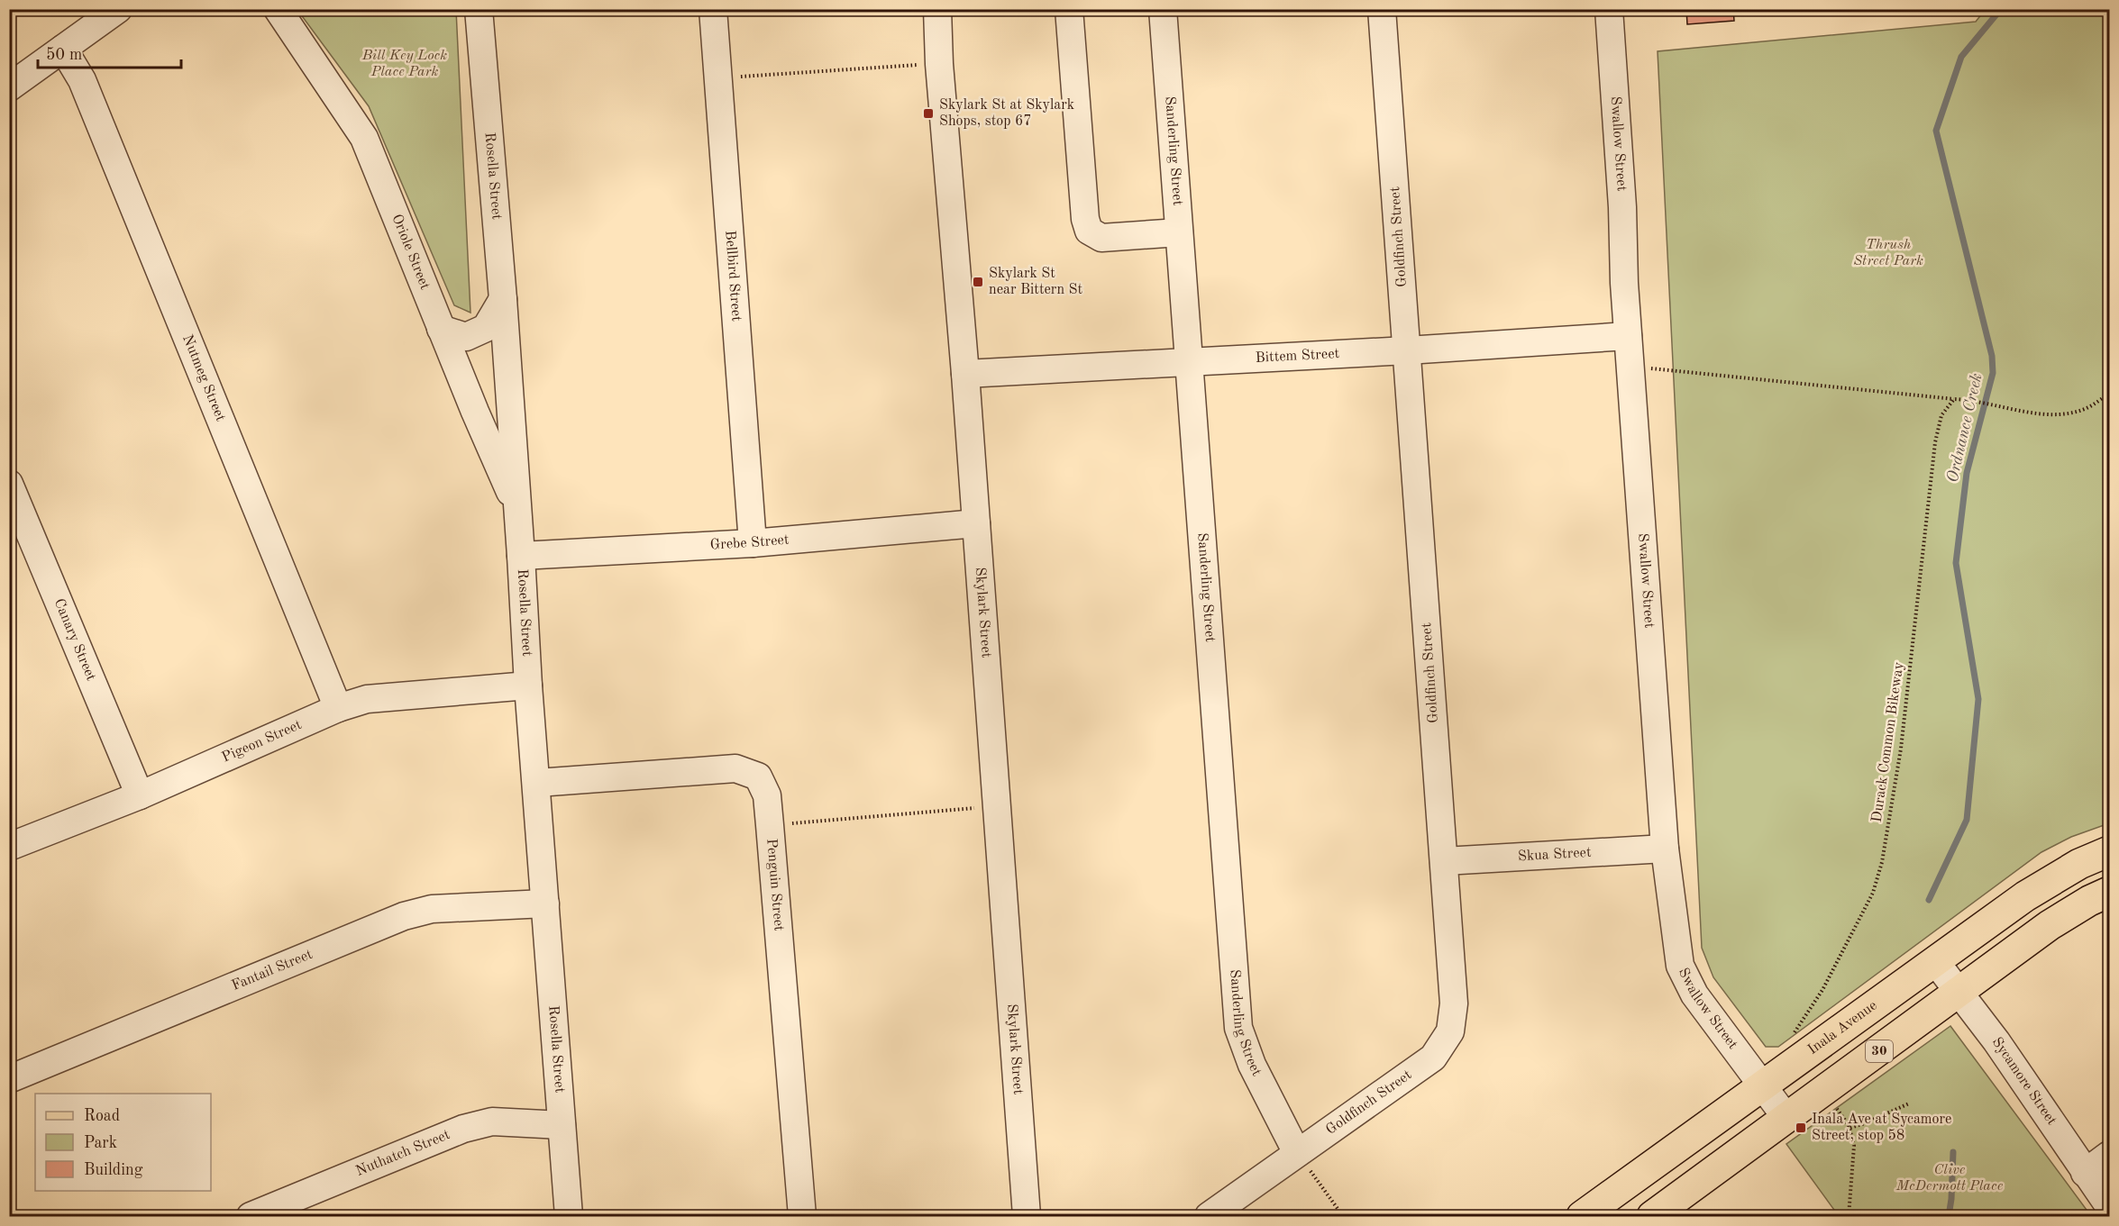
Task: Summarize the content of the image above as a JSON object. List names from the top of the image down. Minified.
{"streets":{"main road":["Inala Avenue","30"],"street":["Swallow Street","Sanderling Street","Rosella Street","Goldfinch Street","Oriole Street","Bellbird Street","Bittem Street","Nutmeg Street","Grebe Street","Skylark Street","Canary Street","Pigeon Street","Skua Street","Penguin Street","Fantail Street","Sycamore Street","Nuthatch Street"],"path":["Durack Common Bikeway"]},"crossings":[["Swallow Street","Bittem Street"],["Swallow Street","Skua Street"],["Swallow Street","Inala Avenue"],["Swallow Street","30"],["Sanderling Street","Goldfinch Street"],["Sanderling Street","Bittem Street"],["Rosella Street","Oriole Street"],["Rosella Street","Grebe Street"],["Rosella Street","Pigeon Street"],["Rosella Street","Penguin Street"],["Rosella Street","Fantail Street"],["Rosella Street","Nuthatch Street"],["Goldfinch Street","Bittem Street"],["Goldfinch Street","Skua Street"],["Bellbird Street","Grebe Street"],["Bittem Street","Skylark Street"],["Nutmeg Street","Pigeon Street"],["Grebe Street","Skylark Street"],["Canary Street","Pigeon Street"],["Durack Common Bikeway","Inala Avenue"],["Inala Avenue","Sycamore Street"],["30","Sycamore Street"]],"water":["Ordnance Creek"],"parks":["Bill Key Lock Place Park","Thrush Street Park","Clive McDermott Place"],"places":{"transit":["Skylark St at Skylark Shops, stop 67","Skylark St near Bittern St","Inala Ave at Sycamore Street, stop 58"]},"legend":["Road","Park","Building"],"scale_bar":"50 m"}
